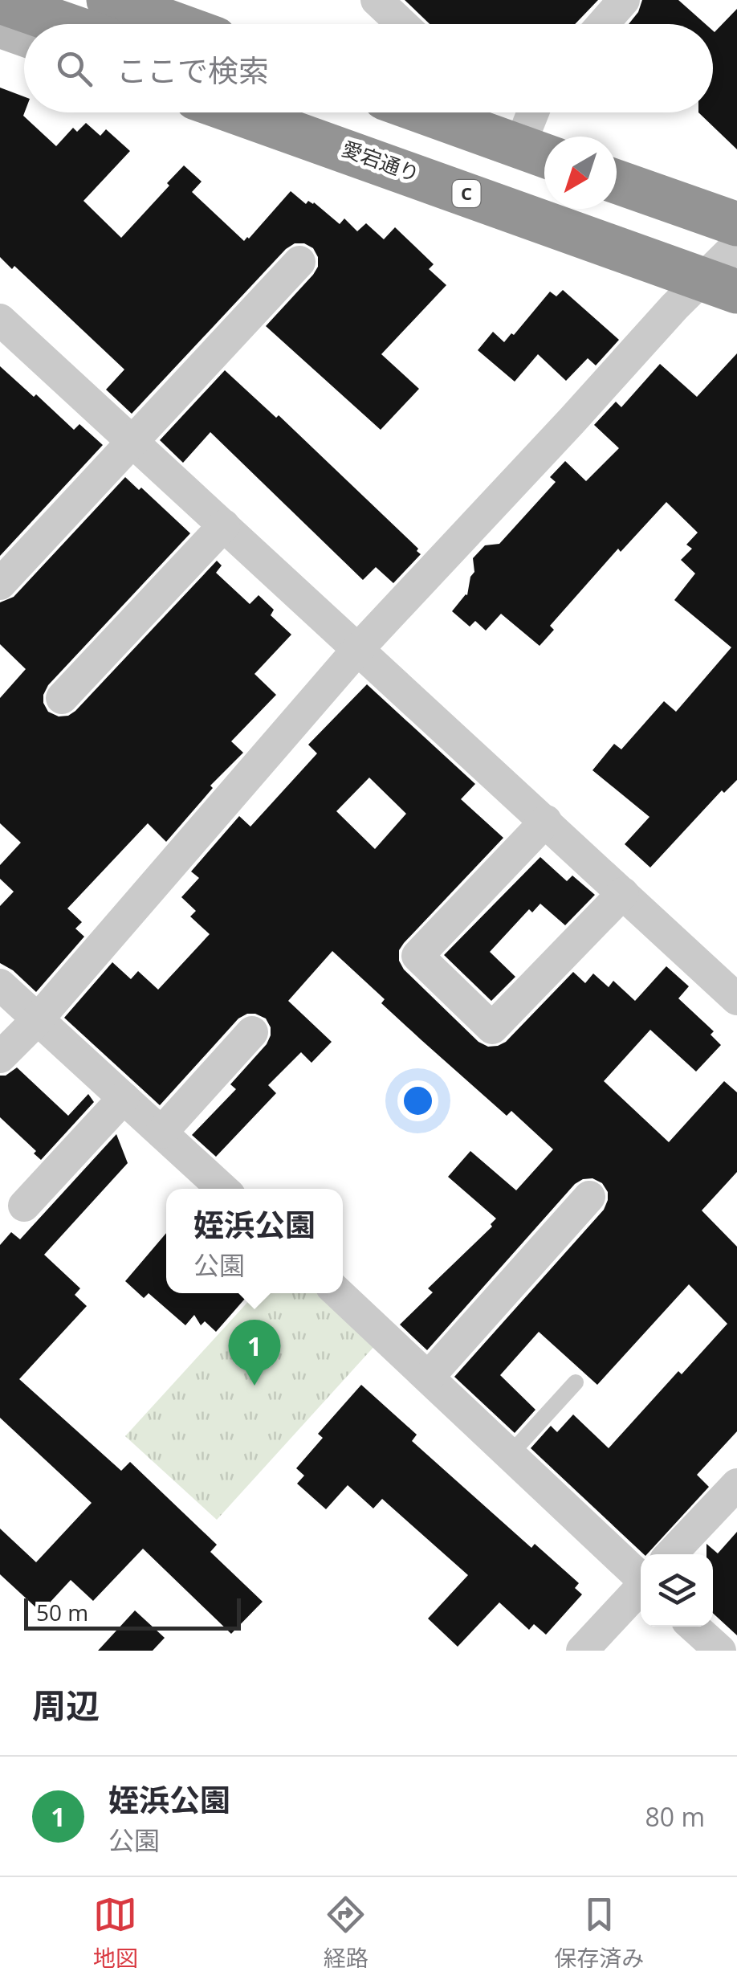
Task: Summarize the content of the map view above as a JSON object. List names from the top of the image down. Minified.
{"streets":{"highway":["C"],"street":["愛宕通り"]},"crossings":[["愛宕通り","C"]],"scale_bar":"50 m","north":"bottom left","page":{"search":"ここで検索","popup":["姪浜公園","公園"],"pins":"1","scale":"50 m","heading":"周辺","list":[{"mark":"1","name":"姪浜公園","note":"公園","value":"80 m"}],"nav":["地図","経路","保存済み"]}}
